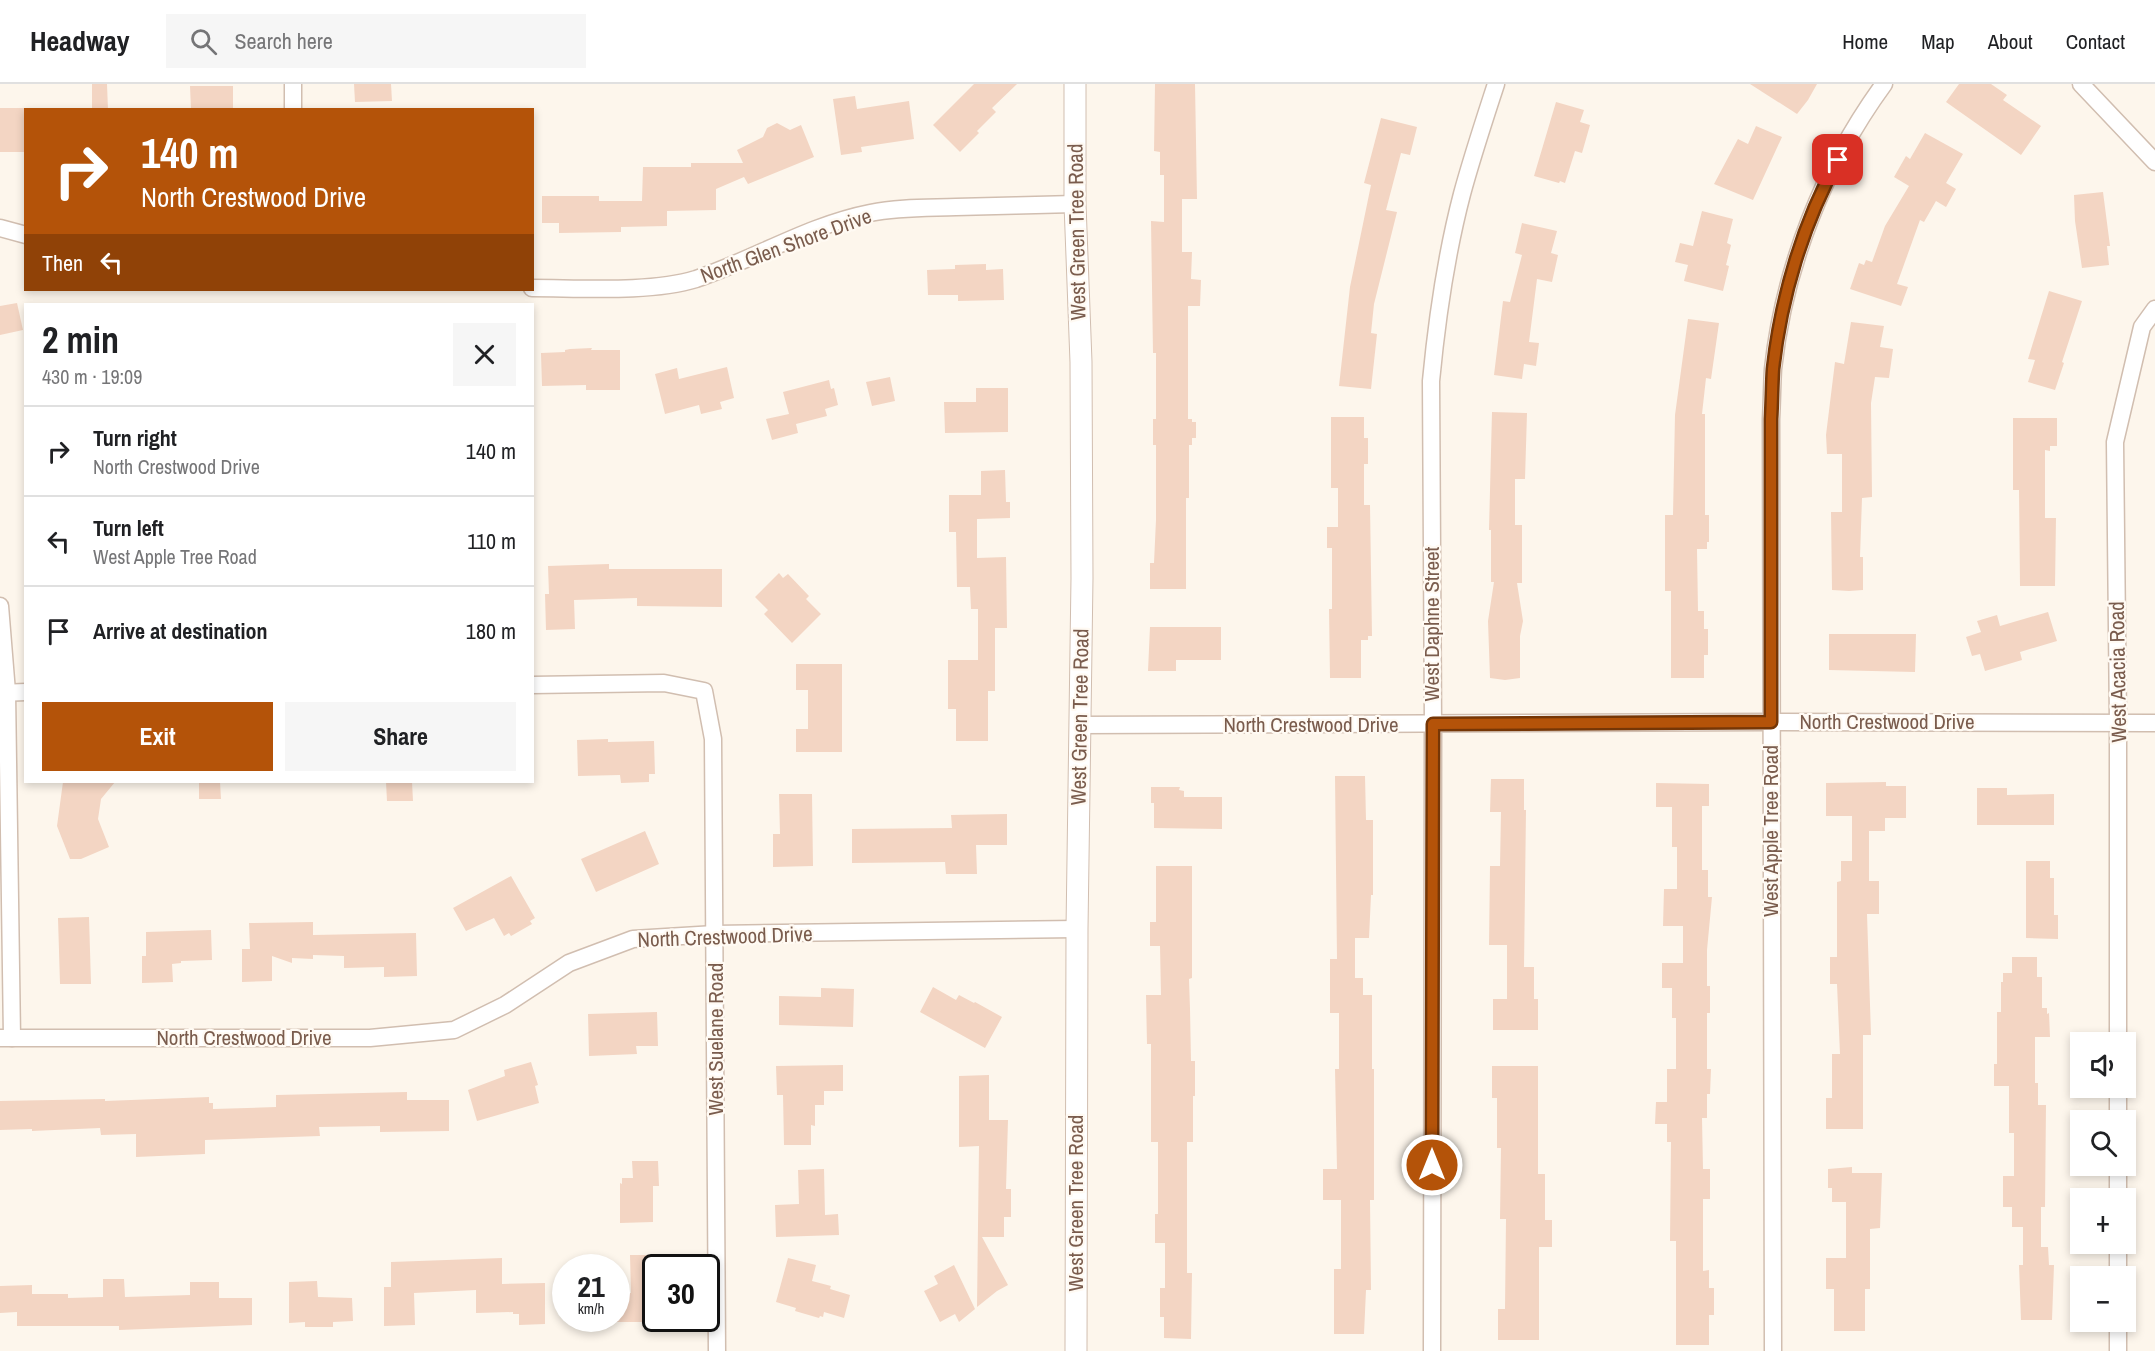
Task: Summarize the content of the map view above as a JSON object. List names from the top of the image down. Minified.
{"streets":{"street":["West Green Tree Road","North Glen Shore Drive","West Daphne Street","West Acacia Road","North Crestwood Drive","West Apple Tree Road","West Suelane Road"]},"crossings":[["West Green Tree Road","North Glen Shore Drive"],["West Green Tree Road","North Crestwood Drive"],["West Daphne Street","North Crestwood Drive"],["West Acacia Road","North Crestwood Drive"],["North Crestwood Drive","West Apple Tree Road"],["North Crestwood Drive","West Suelane Road"]],"page":{"header":"Headway","search":"Search here","nav":["Home","Map","About","Contact"],"turn":["140 m","North Crestwood Drive"],"then":"Then","heading":["2 min","430 m · 19:09"],"list":[{"name":"Turn right","note":"North Crestwood Drive","value":"140 m"},{"name":"Turn left","note":"West Apple Tree Road","value":"110 m"},{"name":"Arrive at destination","value":"180 m"}],"buttons":["Exit","Share"],"map_buttons":["+","−"],"speed":"21 km/h","limit":"30"}}
